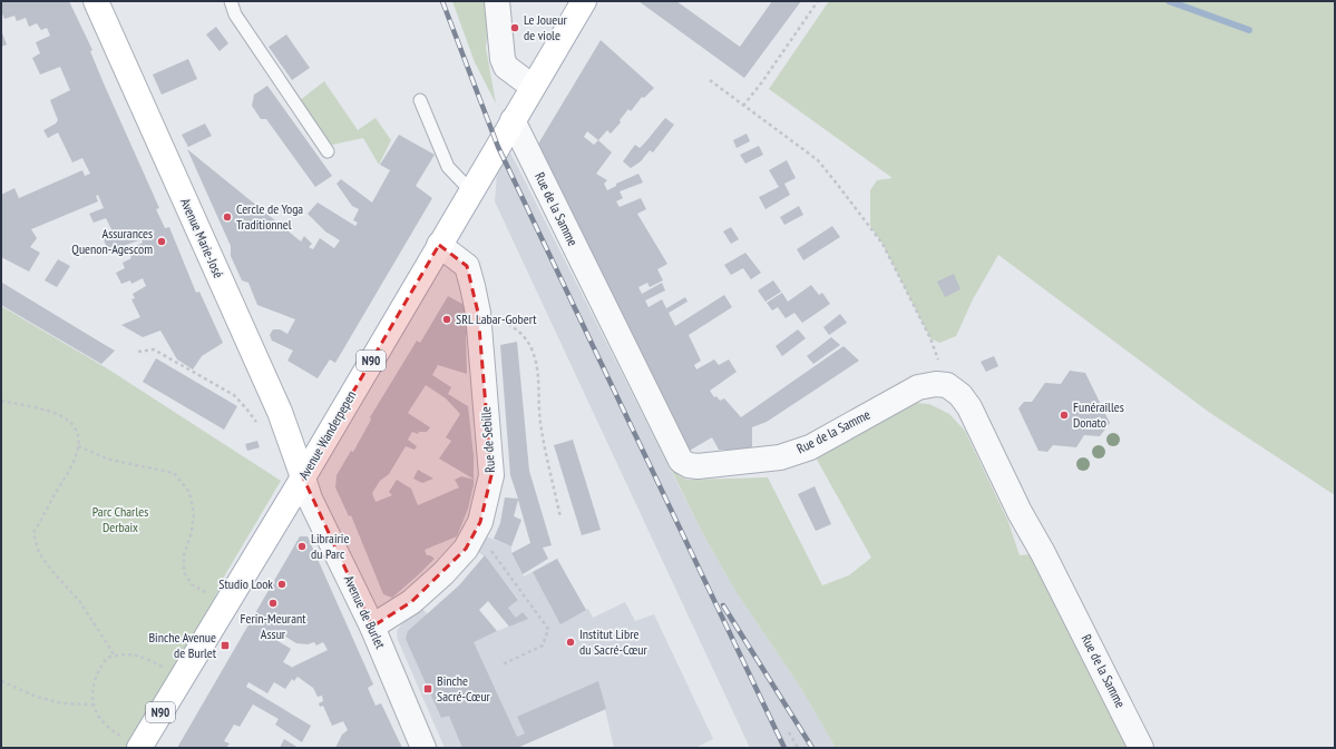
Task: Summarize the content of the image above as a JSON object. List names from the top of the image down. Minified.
{"streets":{"main road":["Avenue Marie-José","N90","Avenue Wanderpepen"],"street":["Rue de la Samme","Rue de Sebille","Avenue de Burlet"]},"crossings":[["Rue de la Samme","N90"],["Rue de la Samme","Avenue Wanderpepen"],["Avenue Marie-José","Avenue Wanderpepen"],["Avenue Marie-José","Avenue de Burlet"],["N90","Avenue Wanderpepen"],["Avenue Wanderpepen","Rue de Sebille"],["Avenue Wanderpepen","Avenue de Burlet"],["Rue de Sebille","Avenue de Burlet"]],"parks":["Parc Charles Derbaix"],"places":{"other":["Le Joueur de viole","Cercle de Yoga Traditionnel","Assurances Quenon-Agescom","SRL Labar-Gobert","Funérailles Donato","Librairie du Parc","Studio Look","Ferin-Meurant Assur","Institut Libre du Sacré-Cœur"],"transit":["Binche Avenue de Burlet","Binche Sacré-Cœur"]}}
